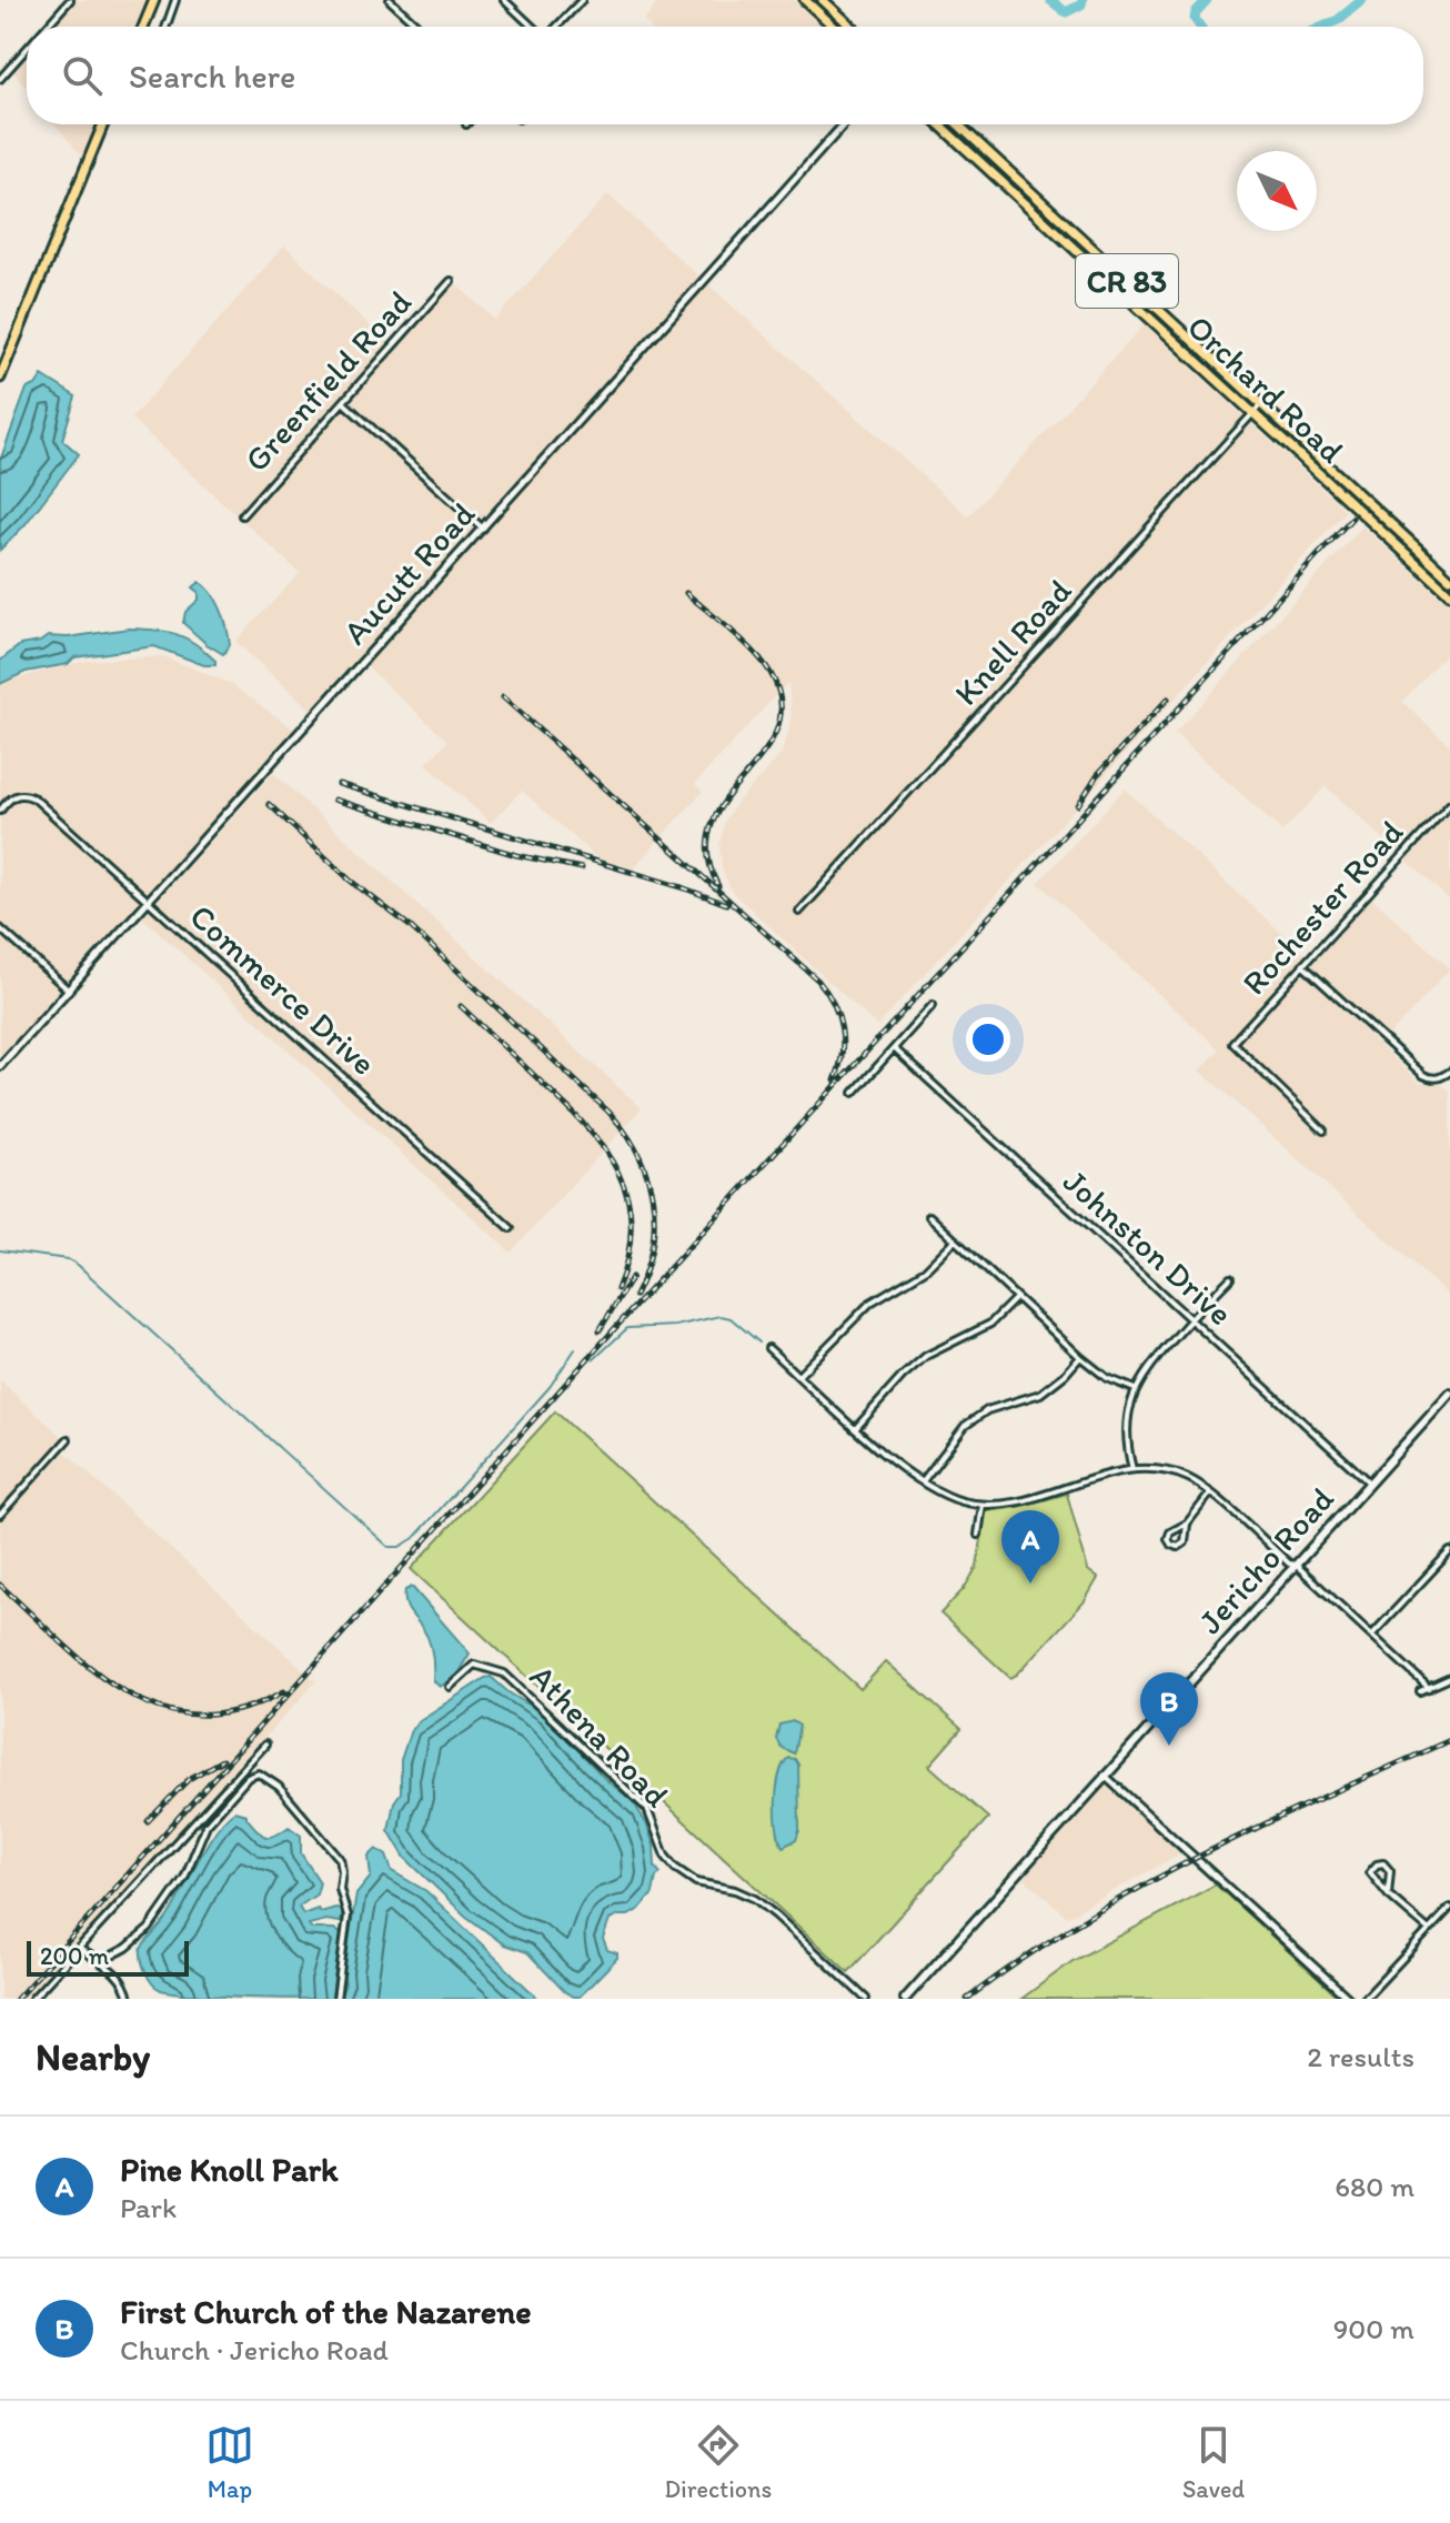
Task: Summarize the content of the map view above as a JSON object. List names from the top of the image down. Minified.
{"streets":{"main road":["CR 83","Orchard Road","Jericho Road"],"street":["Greenfield Road","Aucutt Road","Knell Road","Rochester Road","Commerce Drive","Johnston Drive","Athena Road"]},"crossings":[["Orchard Road","Knell Road"],["Aucutt Road","Commerce Drive"],["Johnston Drive","Jericho Road"]],"scale_bar":"200 m","north":"bottom right","page":{"search":"Search here","pins":["A","B"],"scale":"200 m","heading":["Nearby","2 results"],"list":[{"mark":"A","name":"Pine Knoll Park","note":"Park","value":"680 m"},{"mark":"B","name":"First Church of the Nazarene","note":"Church · Jericho Road","value":"900 m"}],"nav":["Map","Directions","Saved"]}}
